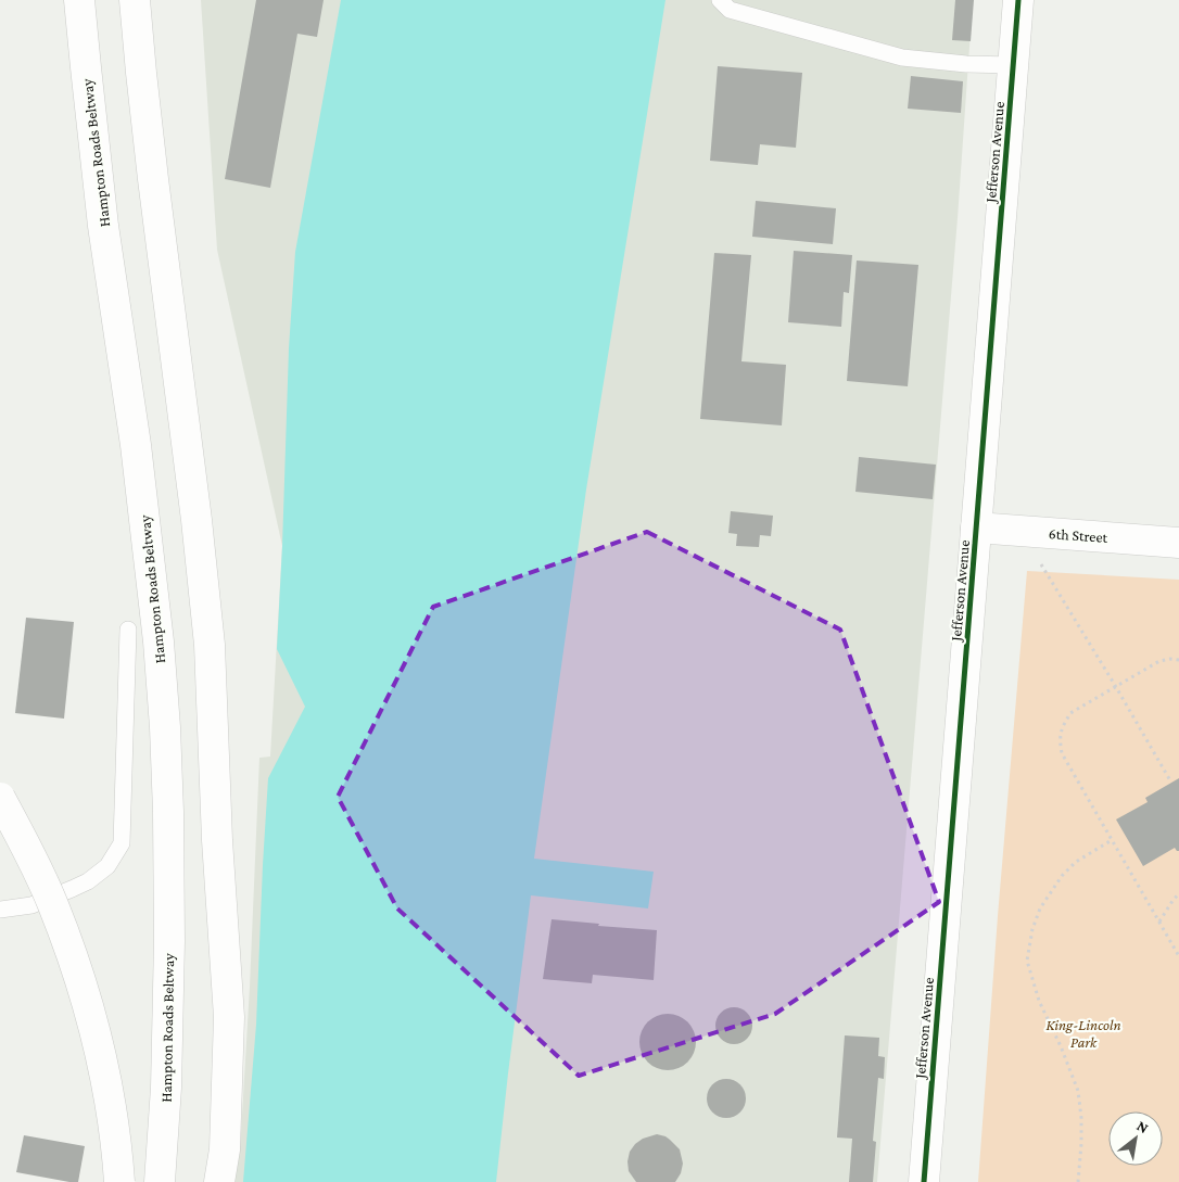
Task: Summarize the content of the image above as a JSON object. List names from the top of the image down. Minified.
{"streets":{"main road":["Jefferson Avenue","Hampton Roads Beltway","6th Street"]},"crossings":[["Jefferson Avenue","6th Street"]],"parks":["King-Lincoln Park"],"north":"top right"}
